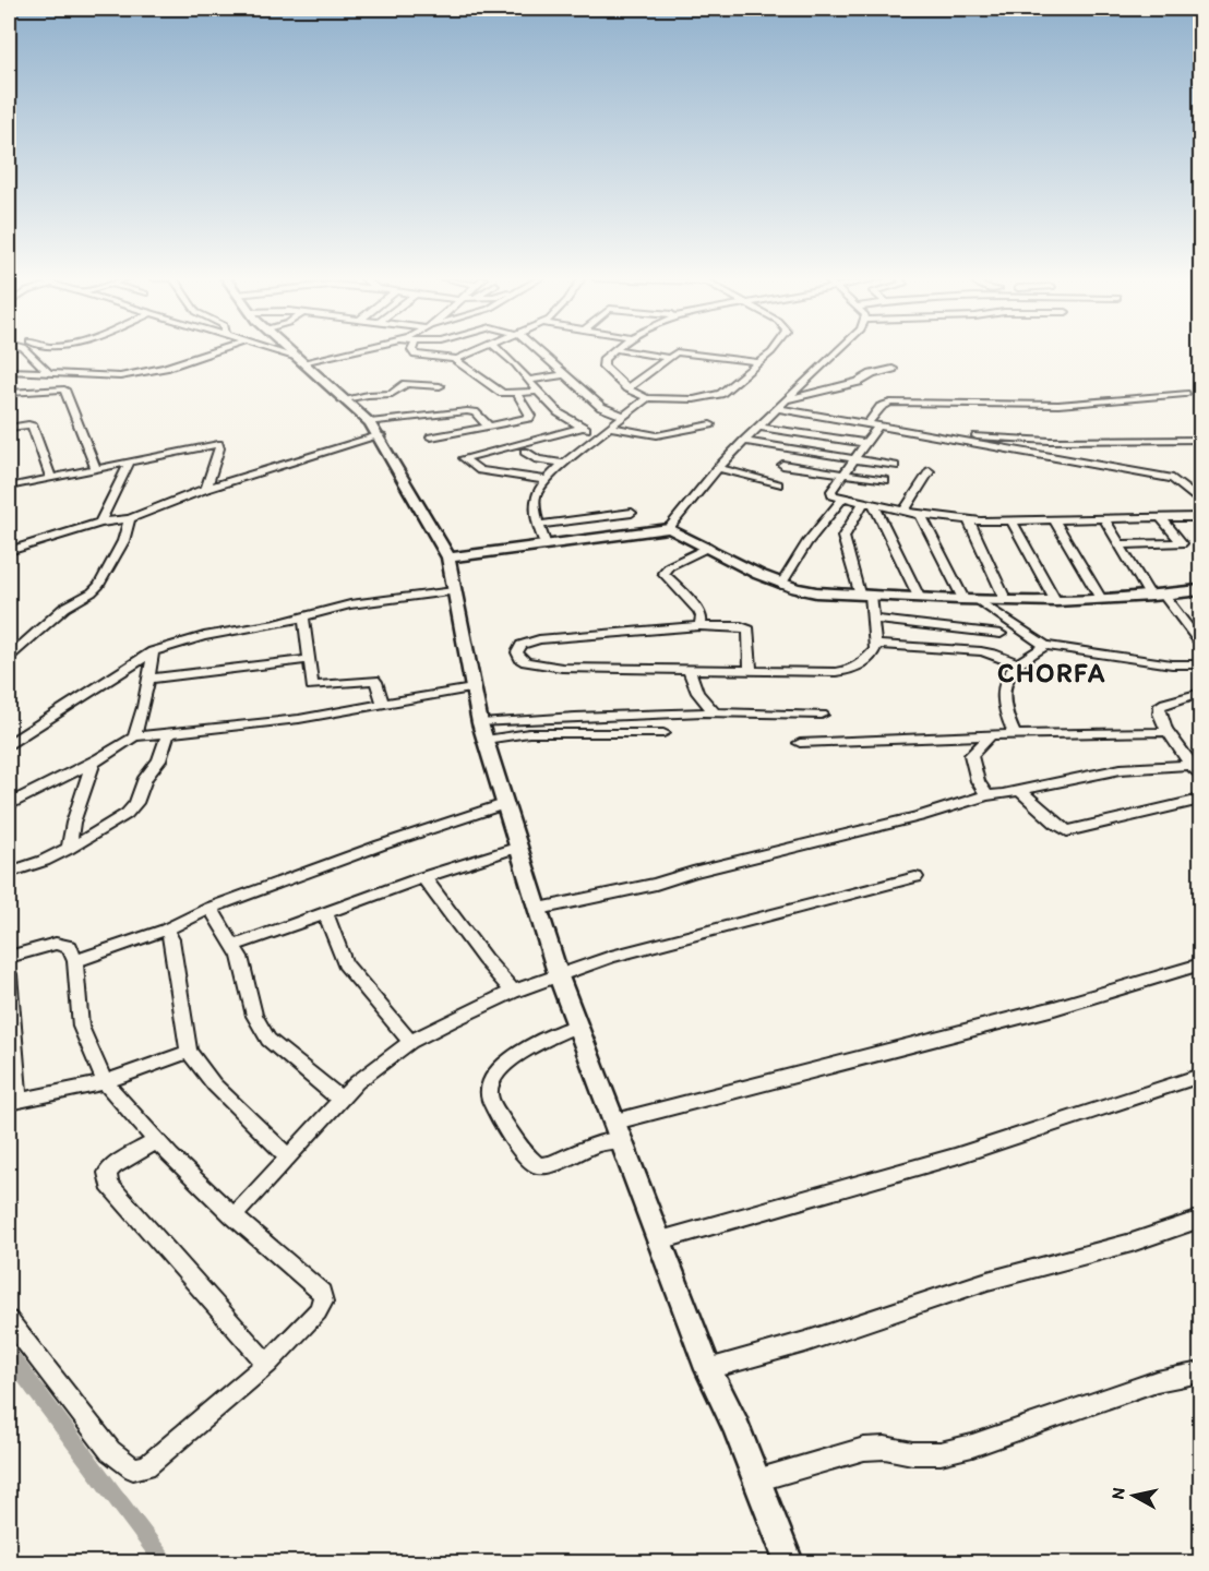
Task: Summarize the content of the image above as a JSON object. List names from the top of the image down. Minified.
{"districts":["CHORFA"],"north":"left"}
